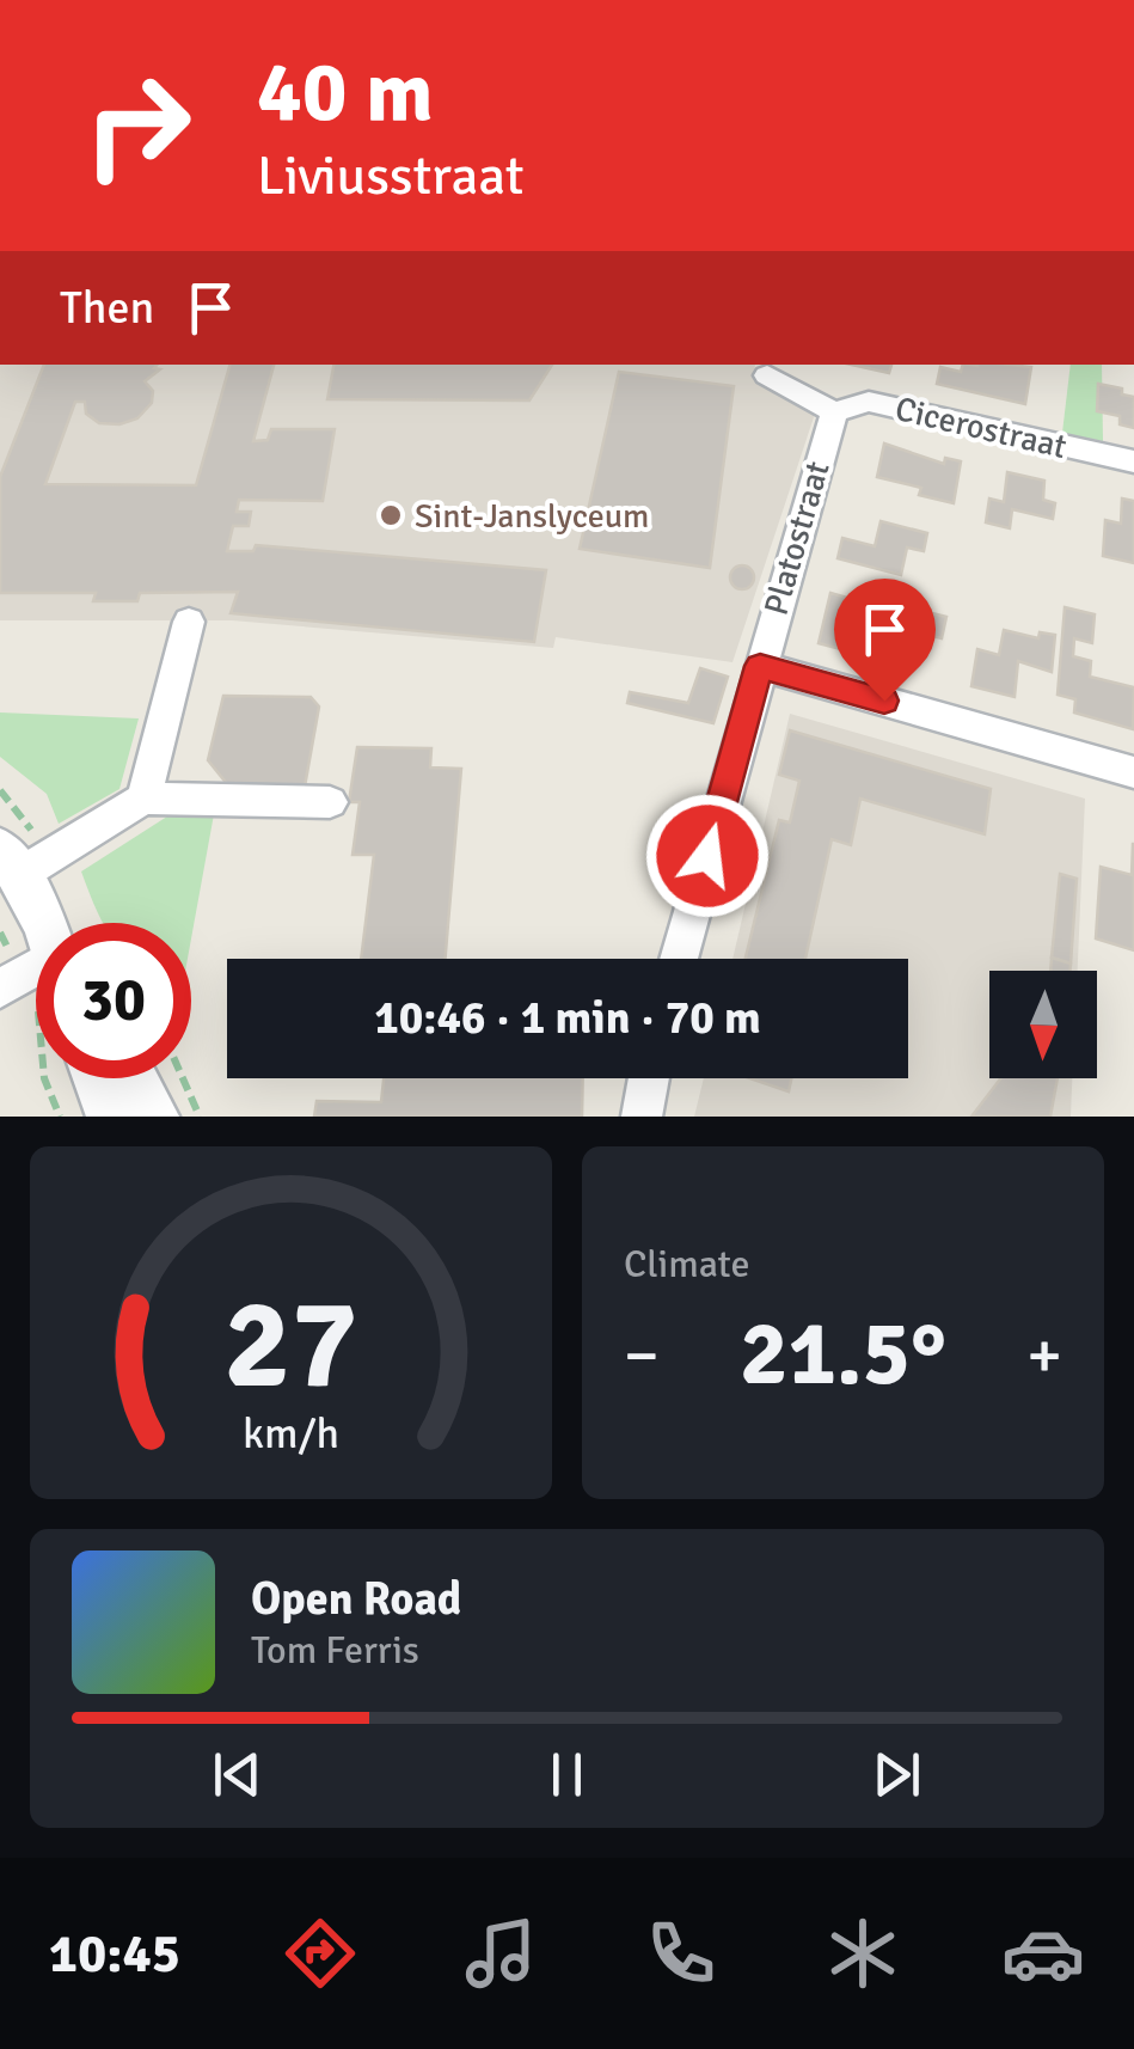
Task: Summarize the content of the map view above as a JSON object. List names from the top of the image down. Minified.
{"streets":{"street":["Cicerostraat","Platostraat"]},"crossings":[["Cicerostraat","Platostraat"]],"places":["Sint-Janslyceum"],"north":"bottom","page":{"turn":["40 m","Liviusstraat"],"then":"Then","limit":"30","trip":"10:46 · 1 min · 70 m","tile":"Climate","heat":["−","21.5°","+"],"song":["Open Road","Tom Ferris"],"tabs":"10:45","gauge":["27","km/h"]}}
